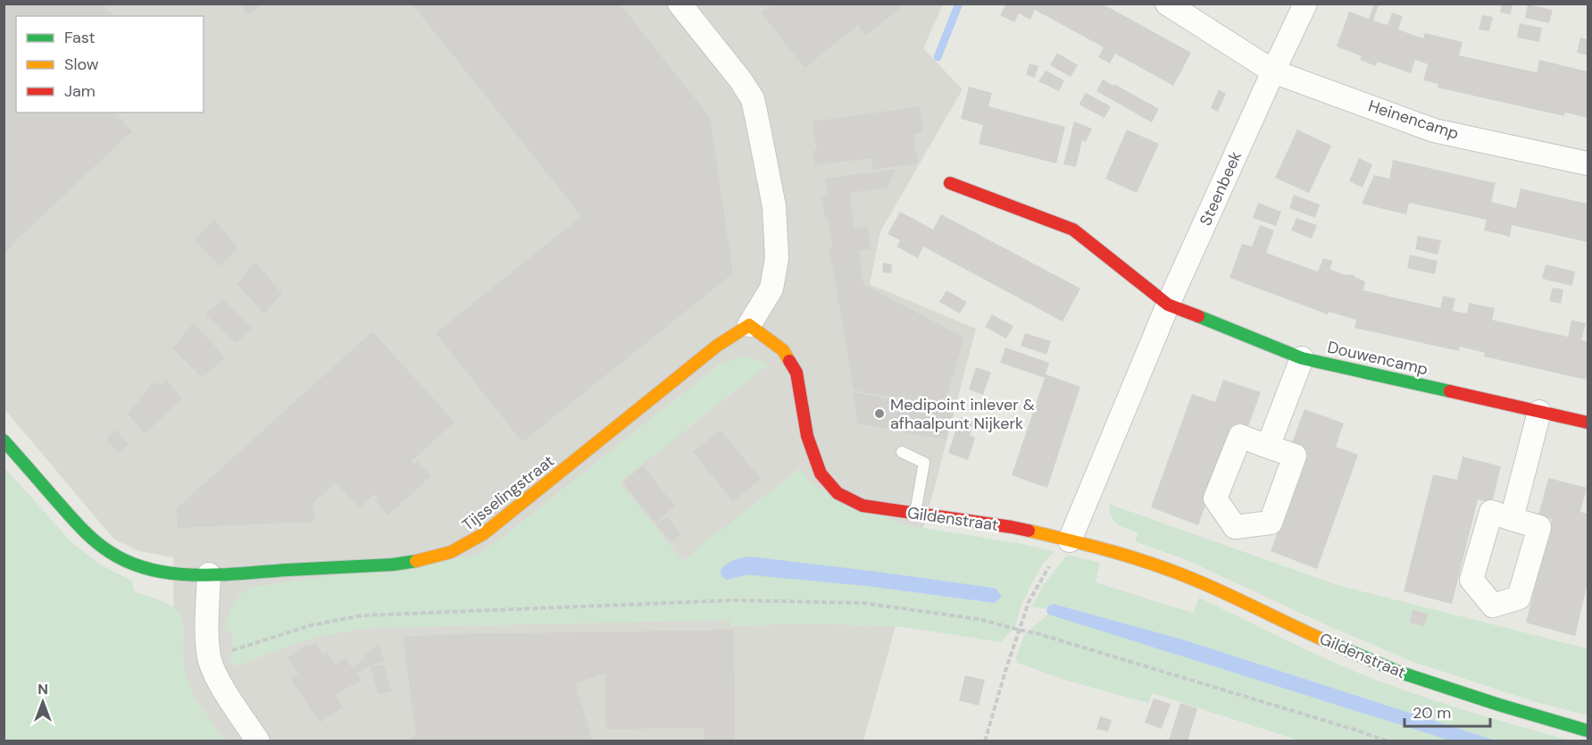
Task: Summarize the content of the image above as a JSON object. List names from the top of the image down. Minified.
{"streets":{"street":["Heinencamp","Steenbeek","Douwencamp","Tijsselingstraat","Gildenstraat"]},"crossings":[["Heinencamp","Steenbeek"],["Steenbeek","Douwencamp"],["Steenbeek","Gildenstraat"],["Tijsselingstraat","Gildenstraat"]],"places":["Medipoint inlever & afhaalpunt Nijkerk"],"legend":["Fast","Slow","Jam"],"scale_bar":"20 m","north":"top"}
